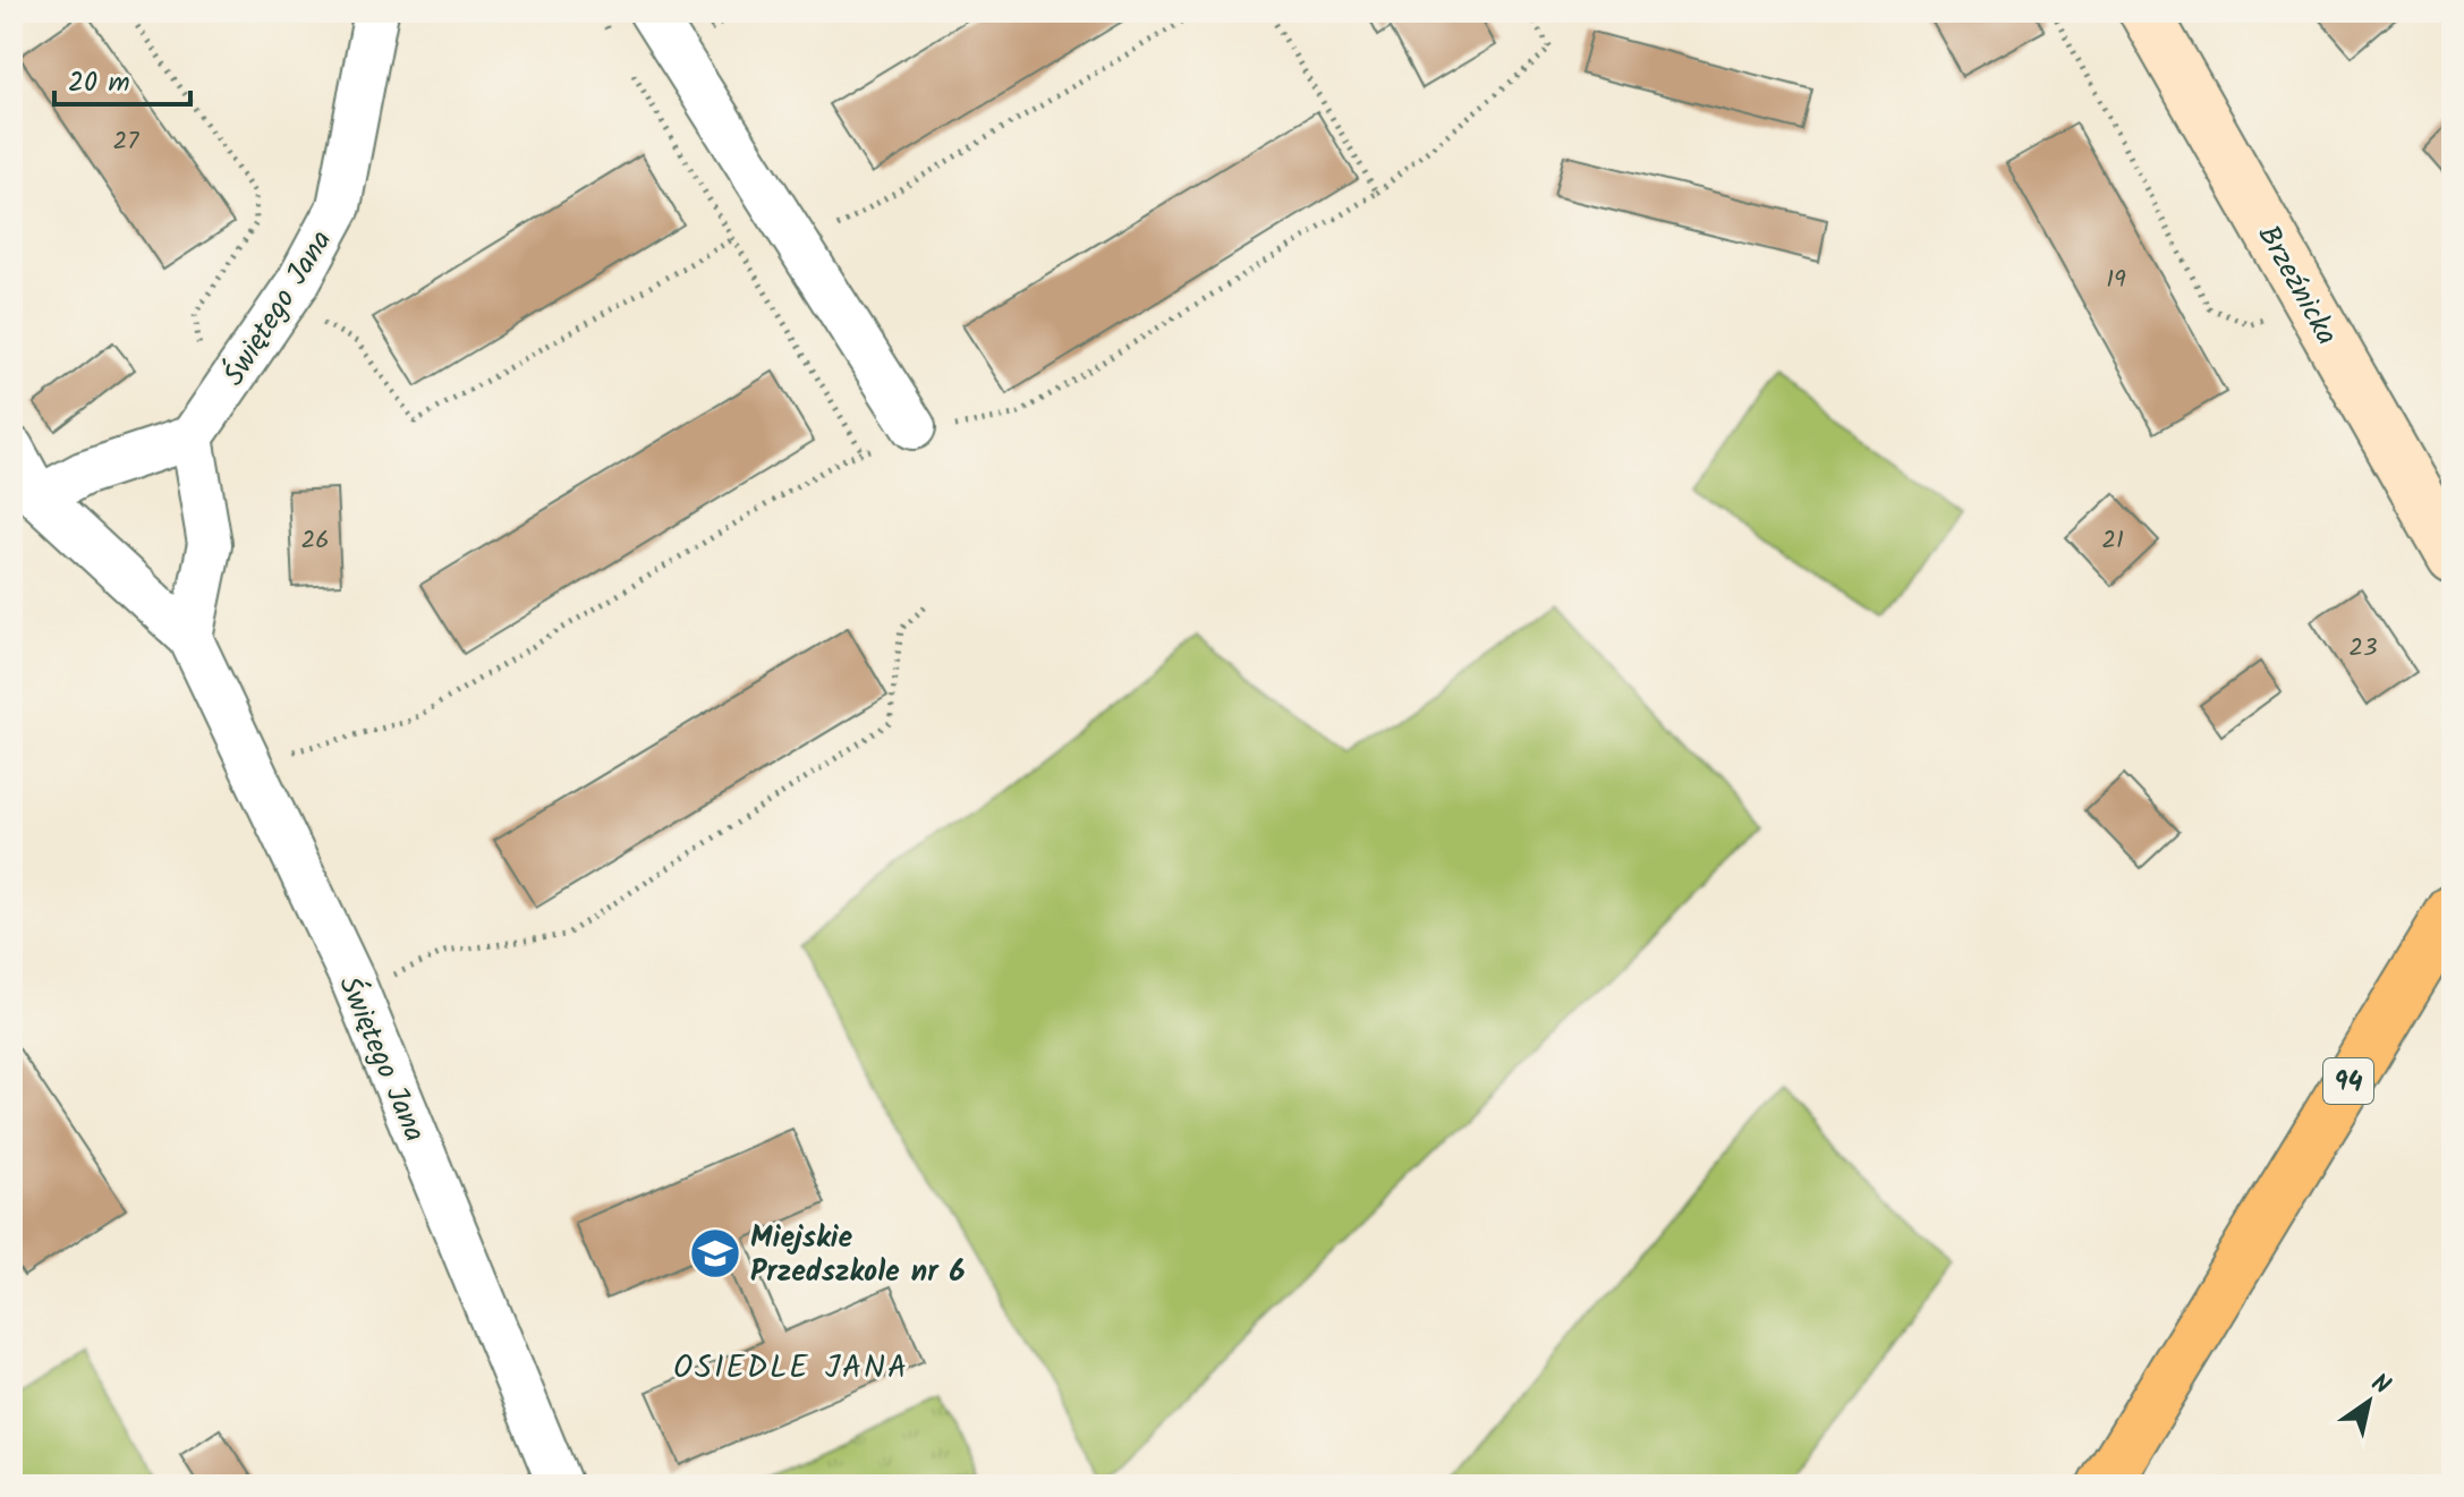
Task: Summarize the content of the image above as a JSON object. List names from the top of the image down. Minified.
{"streets":{"main road":["94"],"street":["Brzeźnicka","Świętego Jana"]},"districts":["OSIEDLE JANA"],"places":{"school or university":["Miejskie Przedszkole nr 6"]},"house_numbers":["27","19","26","21","23"],"scale_bar":"20 m","north":"top right"}
